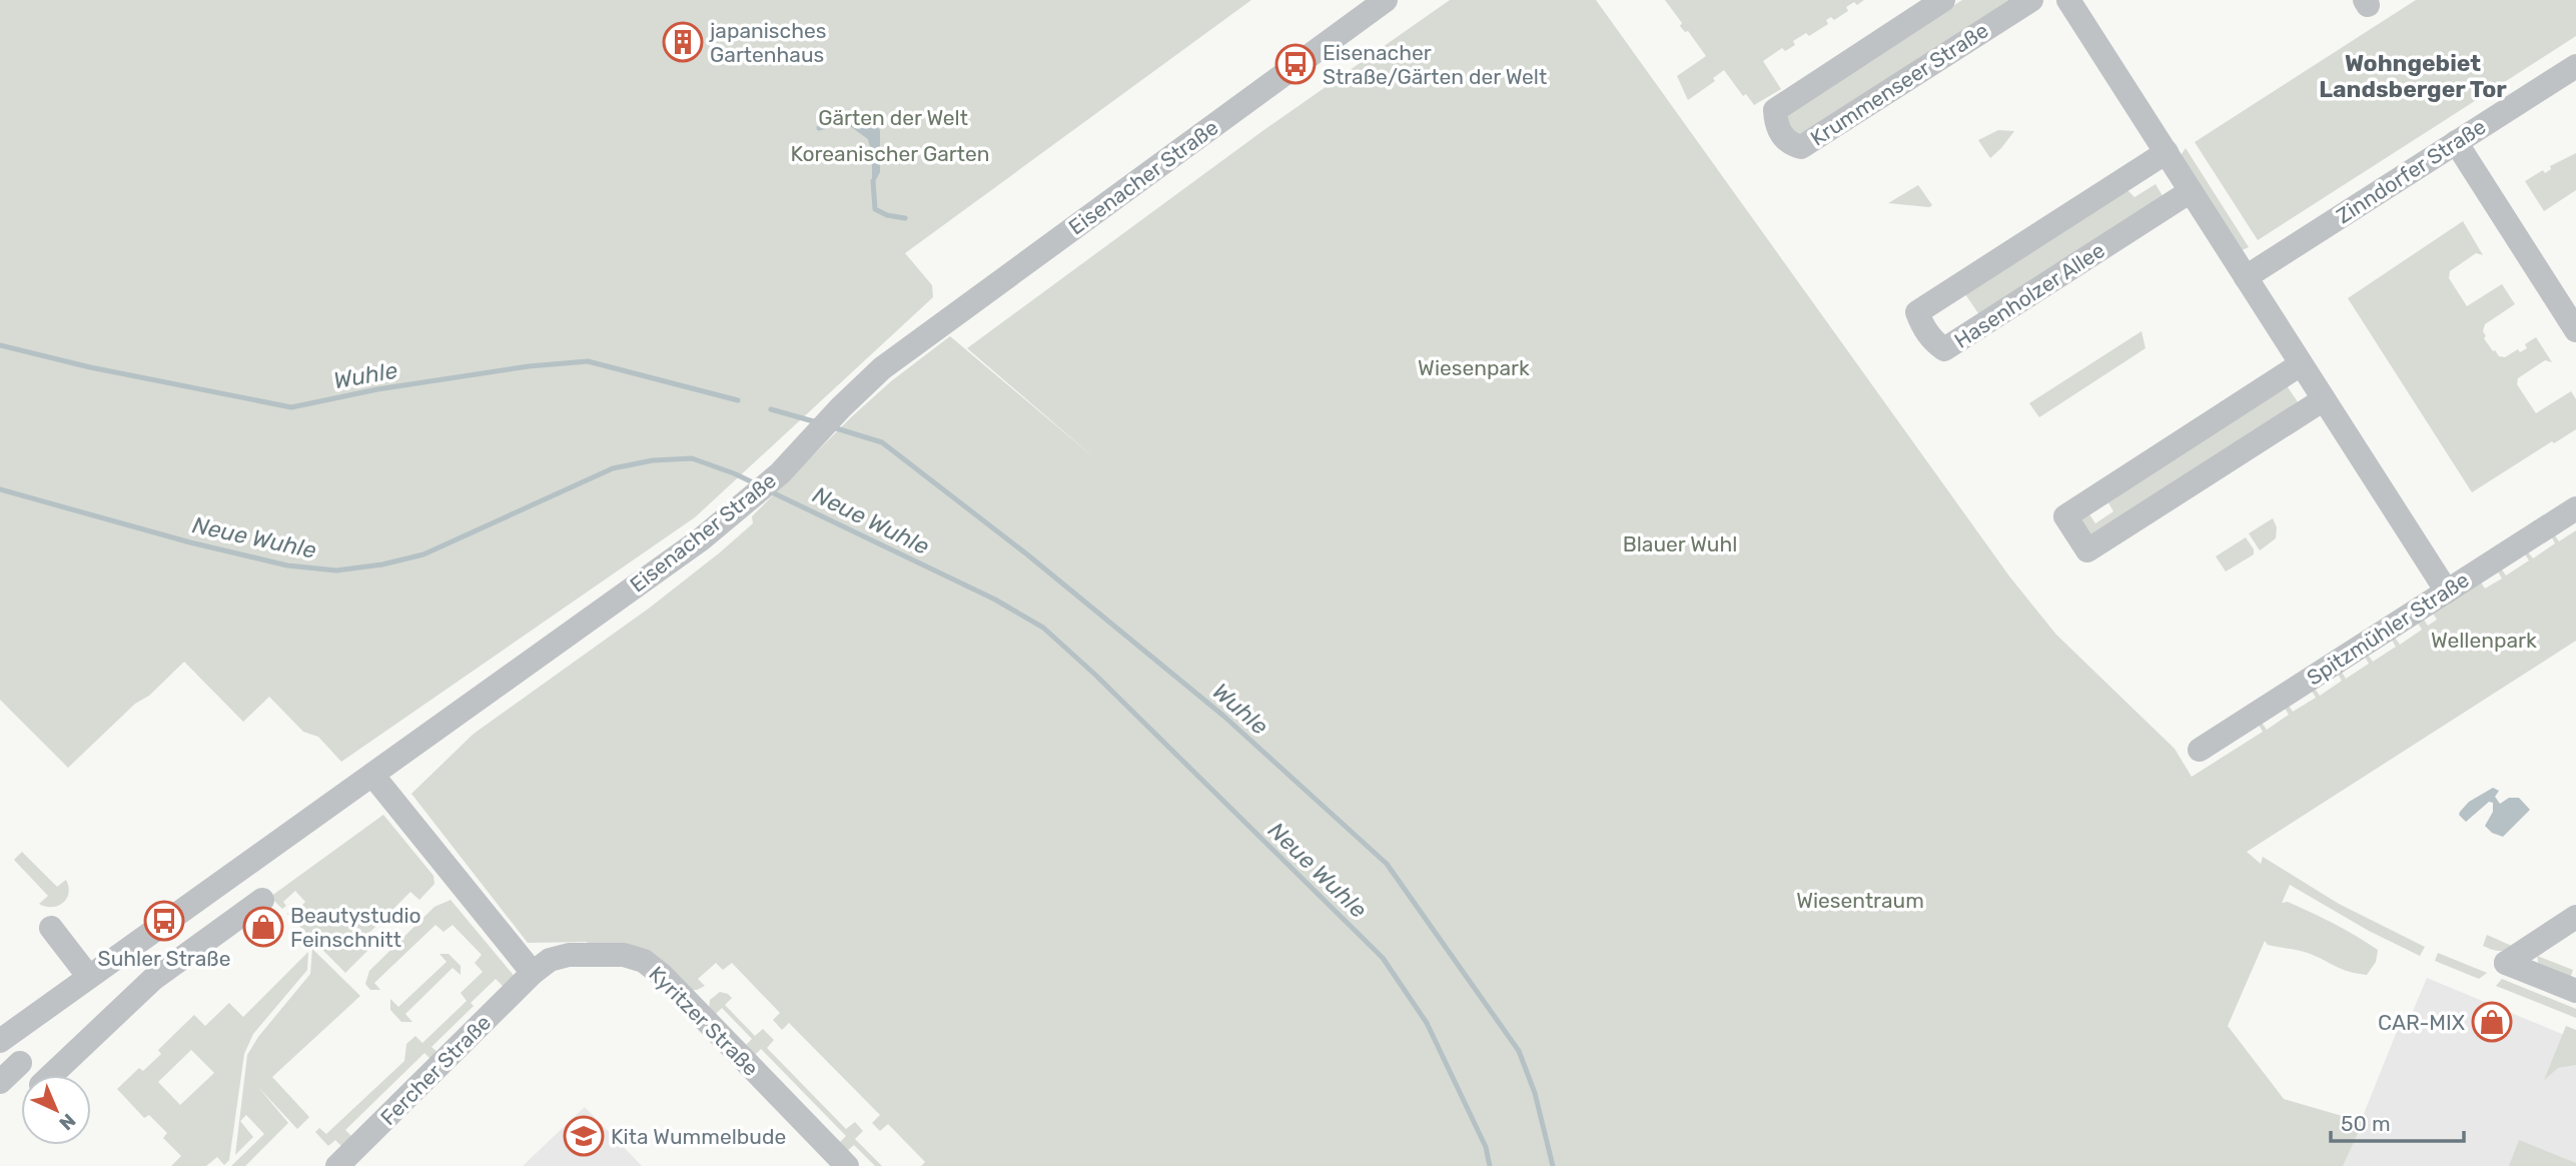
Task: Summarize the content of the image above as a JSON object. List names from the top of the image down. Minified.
{"streets":{"street":["Krummenseer Straße","Zinndorfer Straße","Eisenacher Straße","Hasenholzer Allee","Spitzmühler Straße","Kyritzer Straße","Fercher Straße"]},"crossings":[["Kyritzer Straße","Fercher Straße"]],"districts":["Wohngebiet Landsberger Tor"],"water":["Wuhle","Neue Wuhle"],"parks":["Gärten der Welt","Koreanischer Garten","Wiesenpark","Blauer Wuhl","Wellenpark","Wiesentraum"],"places":{"building":["japanisches Gartenhaus"],"bus stop":["Eisenacher Straße/Gärten der Welt","Suhler Straße"],"shop":["Beautystudio Feinschnitt","CAR-MIX"],"school or university":["Kita Wummelbude"]},"scale_bar":"50 m","north":"bottom right"}
